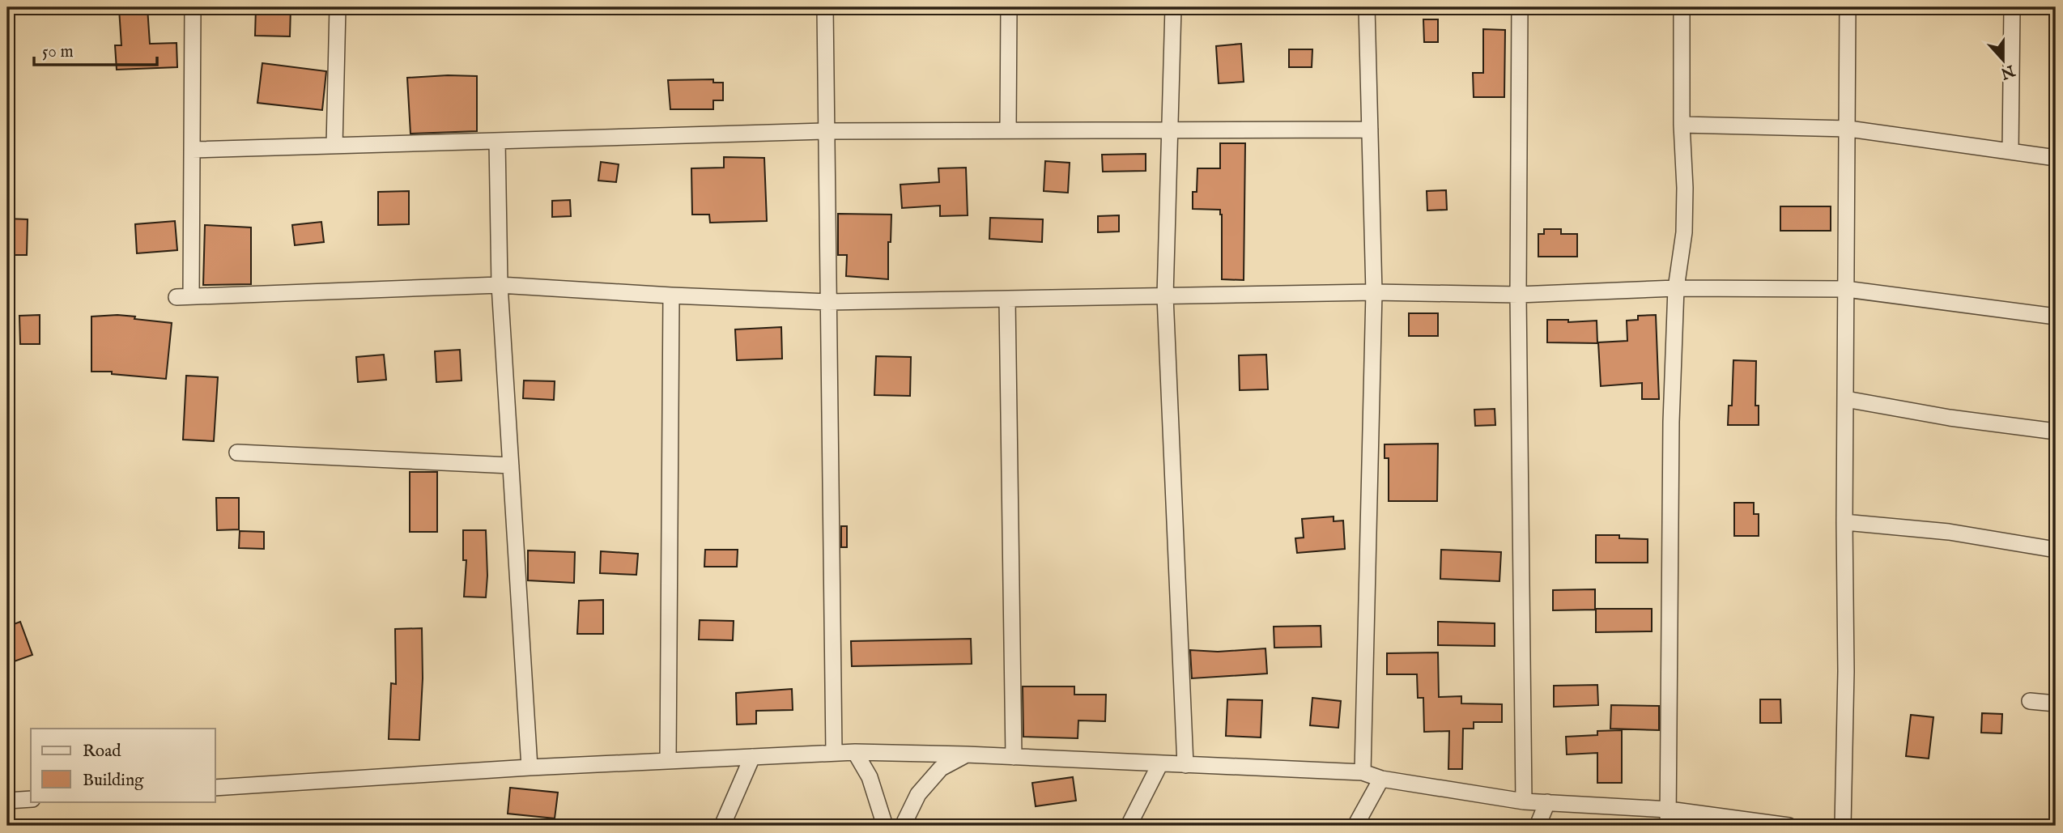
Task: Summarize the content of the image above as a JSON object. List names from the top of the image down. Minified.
{"legend":["Road","Building"],"scale_bar":"50 m","north":"bottom"}
